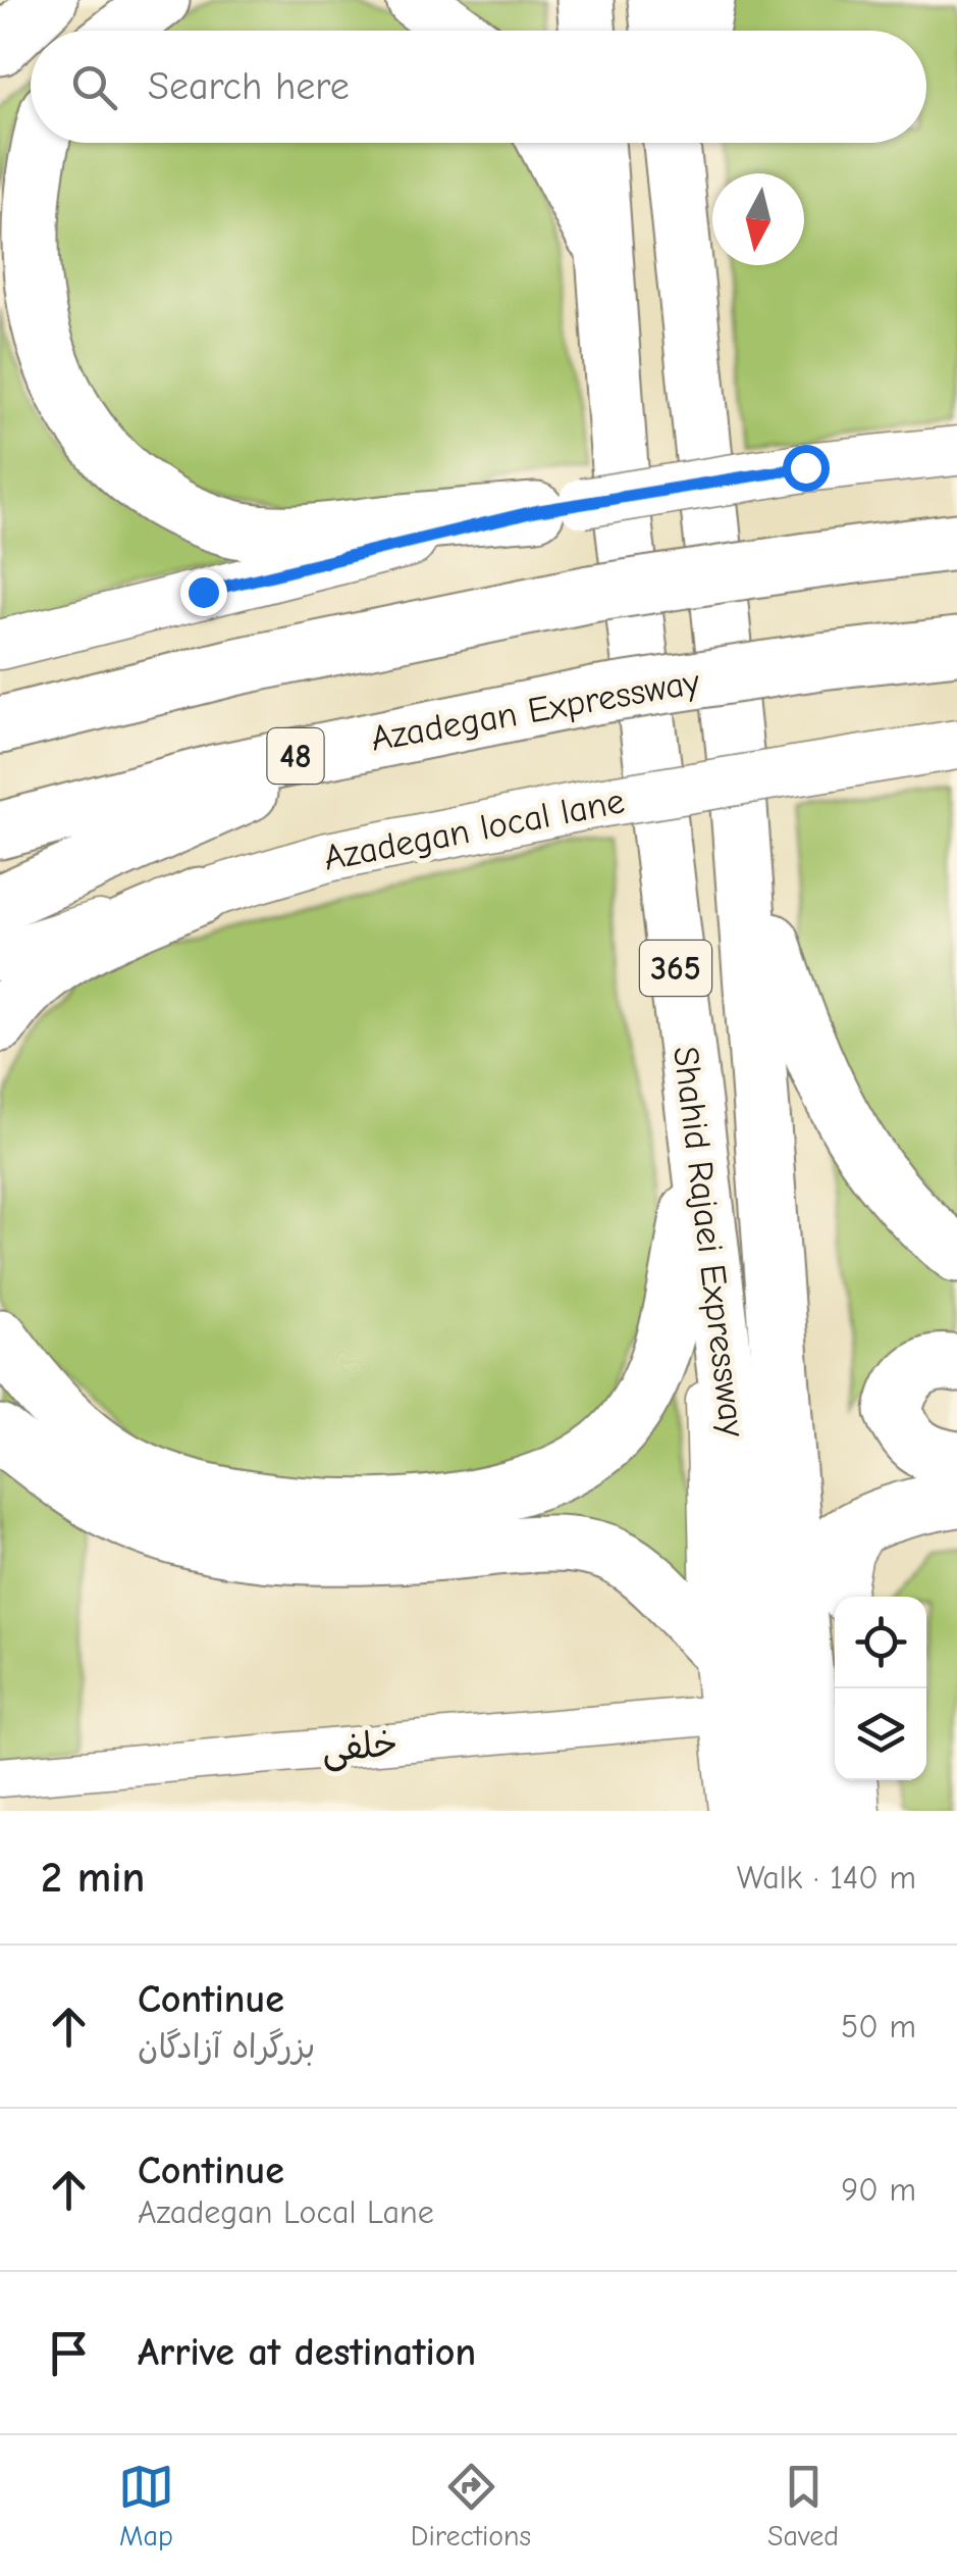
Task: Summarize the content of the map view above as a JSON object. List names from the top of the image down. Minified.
{"streets":{"highway":["Azadegan Expressway","48","365","Shahid Rajaei Expressway"],"main road":["Azadegan local lane"],"street":["خلفی"]},"north":"bottom","page":{"search":"Search here","heading":["2 min","Walk · 140 m"],"list":[["Continue","بزرگراه آزادگان","50 m"],["Continue","Azadegan Local Lane","90 m"],"Arrive at destination"],"nav":["Map","Directions","Saved"]}}
